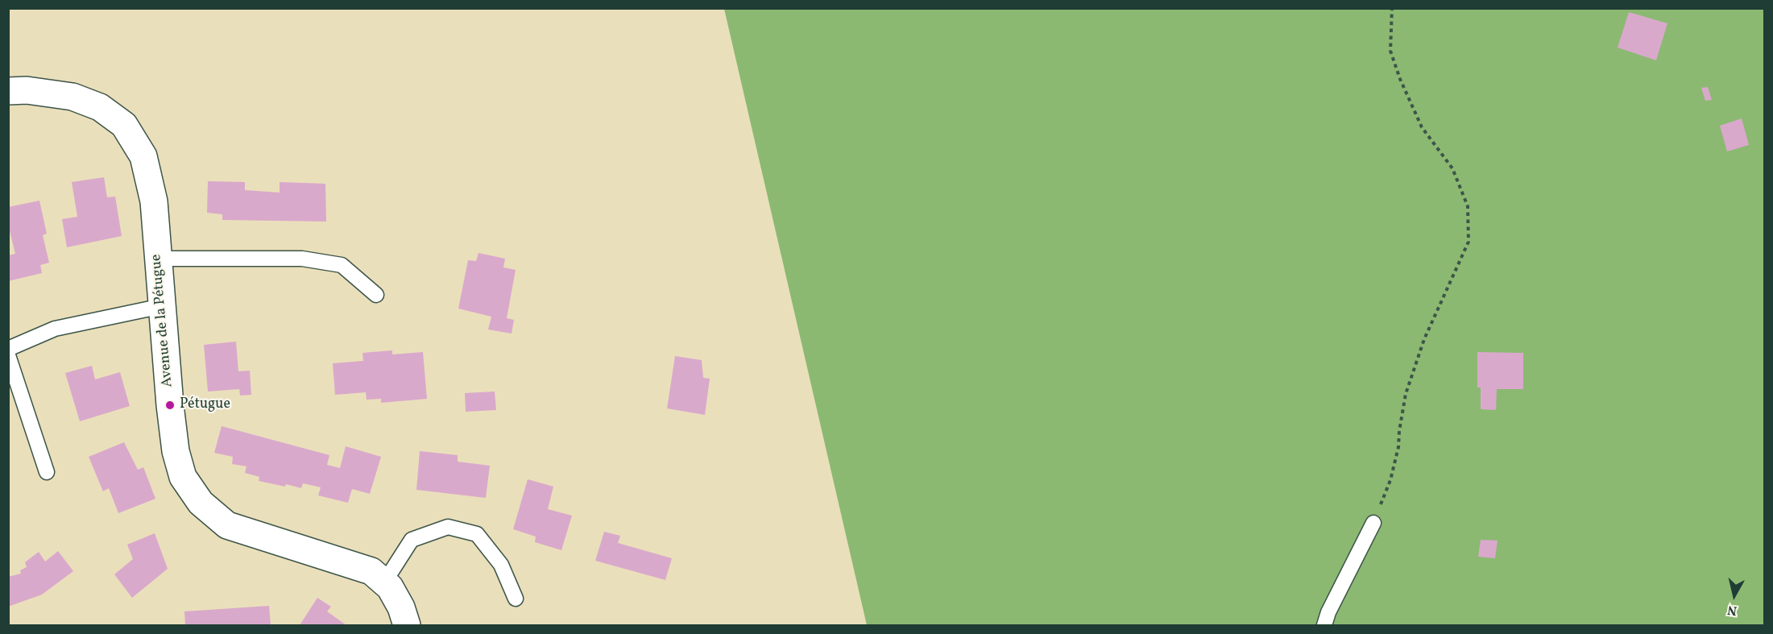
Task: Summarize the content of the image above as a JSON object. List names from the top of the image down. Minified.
{"streets":{"street":["Avenue de la Pétugue"]},"places":["Pétugue"],"north":"bottom"}
